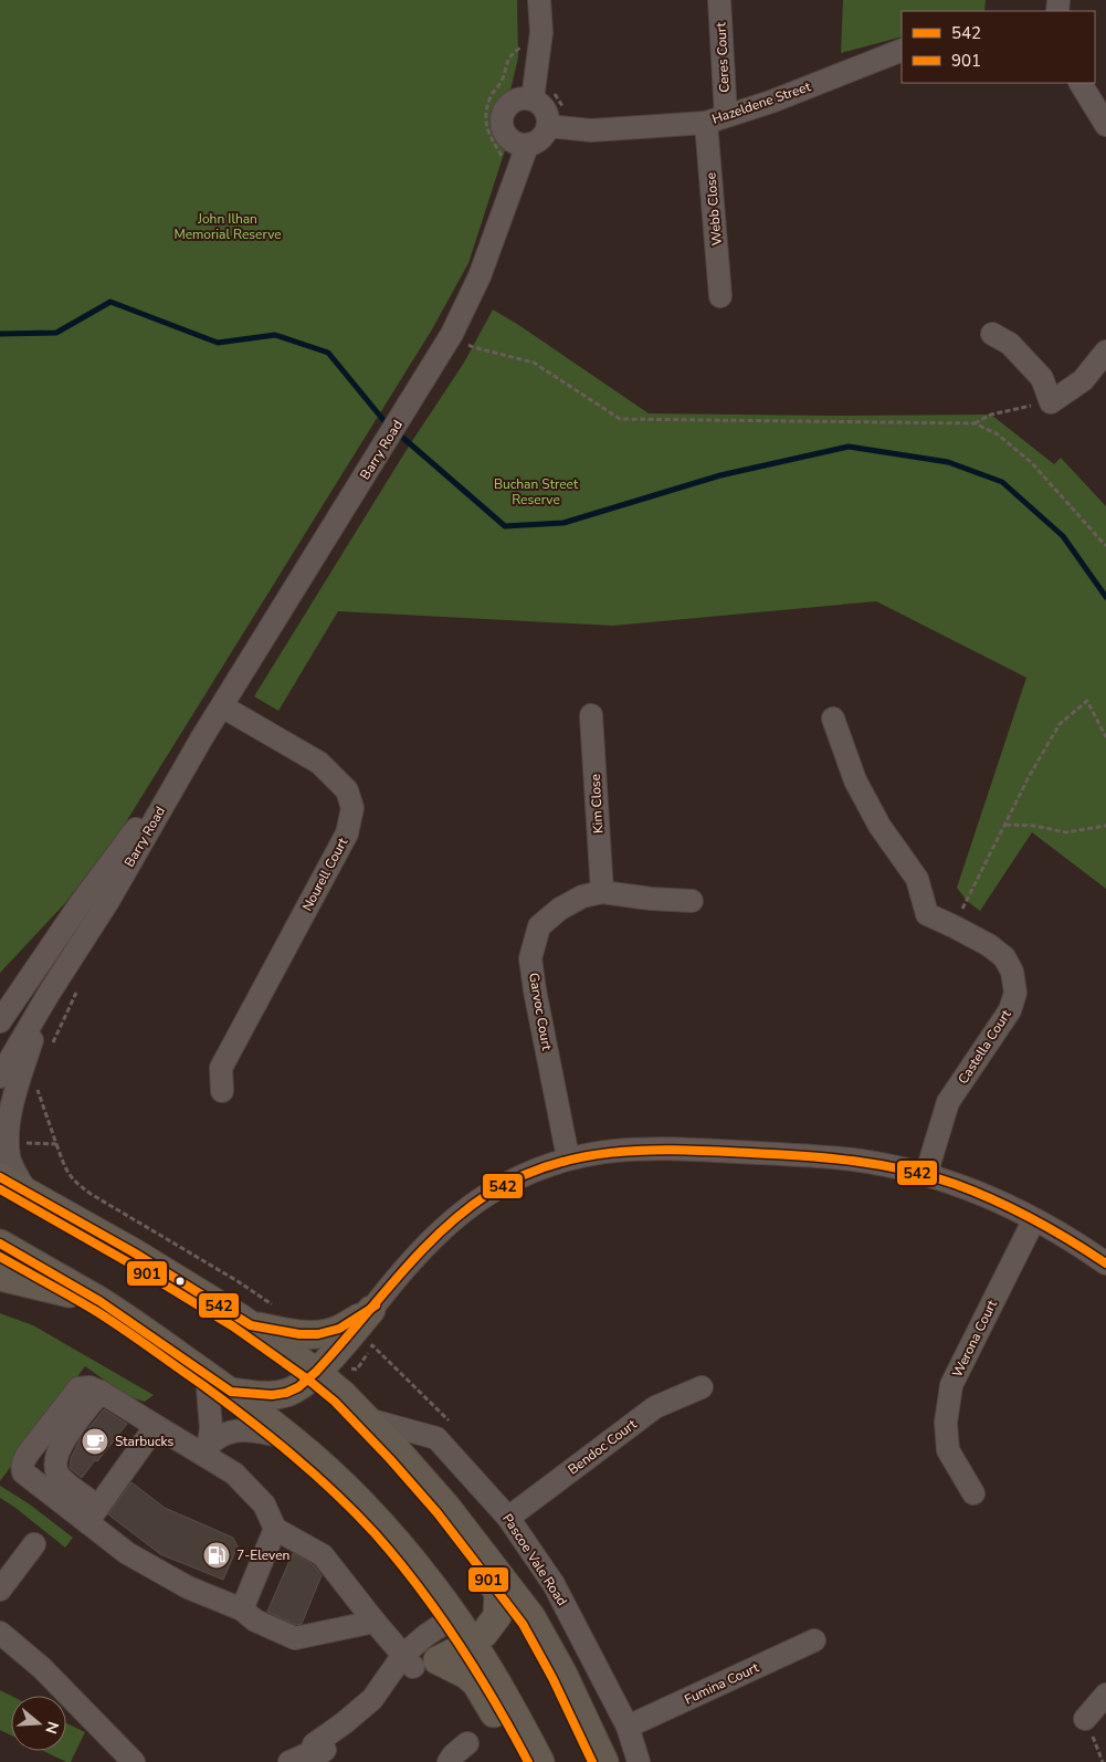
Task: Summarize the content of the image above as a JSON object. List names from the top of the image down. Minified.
{"streets":{"main road":["Pascoe Vale Road"],"street":["Ceres Court","Hazeldene Street","Webb Close","Barry Road","Kim Close","Nourell Court","Garvoc Court","Castella Court","Werona Court","Bendoc Court","Fumina Court"]},"crossings":[["Ceres Court","Hazeldene Street"],["Ceres Court","Webb Close"],["Hazeldene Street","Webb Close"],["Hazeldene Street","Barry Road"],["Barry Road","Nourell Court"],["Kim Close","Garvoc Court"],["Bendoc Court","Pascoe Vale Road"],["Pascoe Vale Road","Fumina Court"]],"parks":["John Ilhan Memorial Reserve","Buchan Street Reserve"],"places":{"cafe":["Starbucks"],"fuel station":["7-Eleven"]},"lines":["transit line 542","transit line 901"],"legend":["542","901"],"north":"right"}
